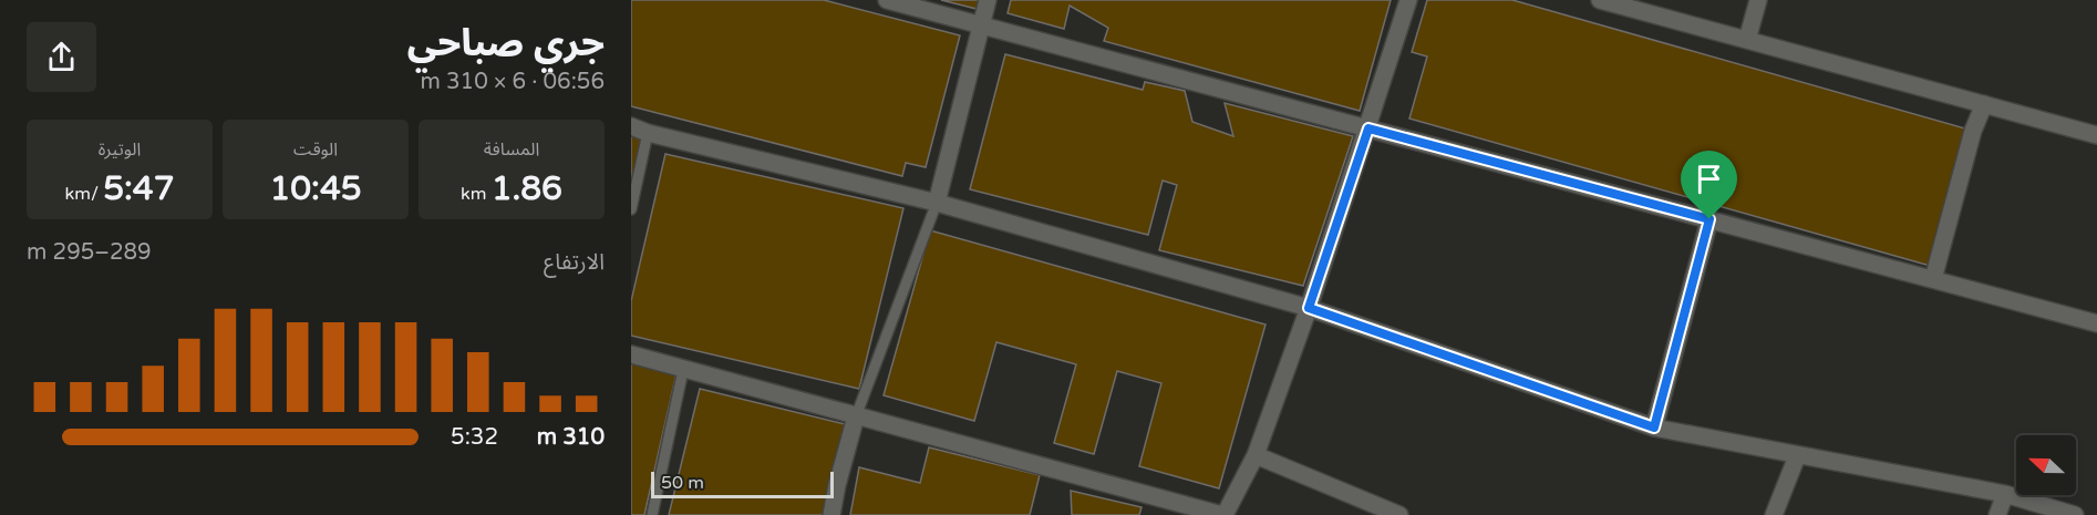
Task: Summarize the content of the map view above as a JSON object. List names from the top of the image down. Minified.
{"scale_bar":"50 m","north":"left","page":{"heading":["جري صباحي","06:56 · 6 × 310 m"],"stats":[["المسافة","1.86 km"],["الوقت","10:45"],["الوتيرة","5:47 /km"]],"chart":["الارتفاع","289–295 m"],"list":[{"name":"310 m","note":"5:32"}],"scale":"50 m"}}
